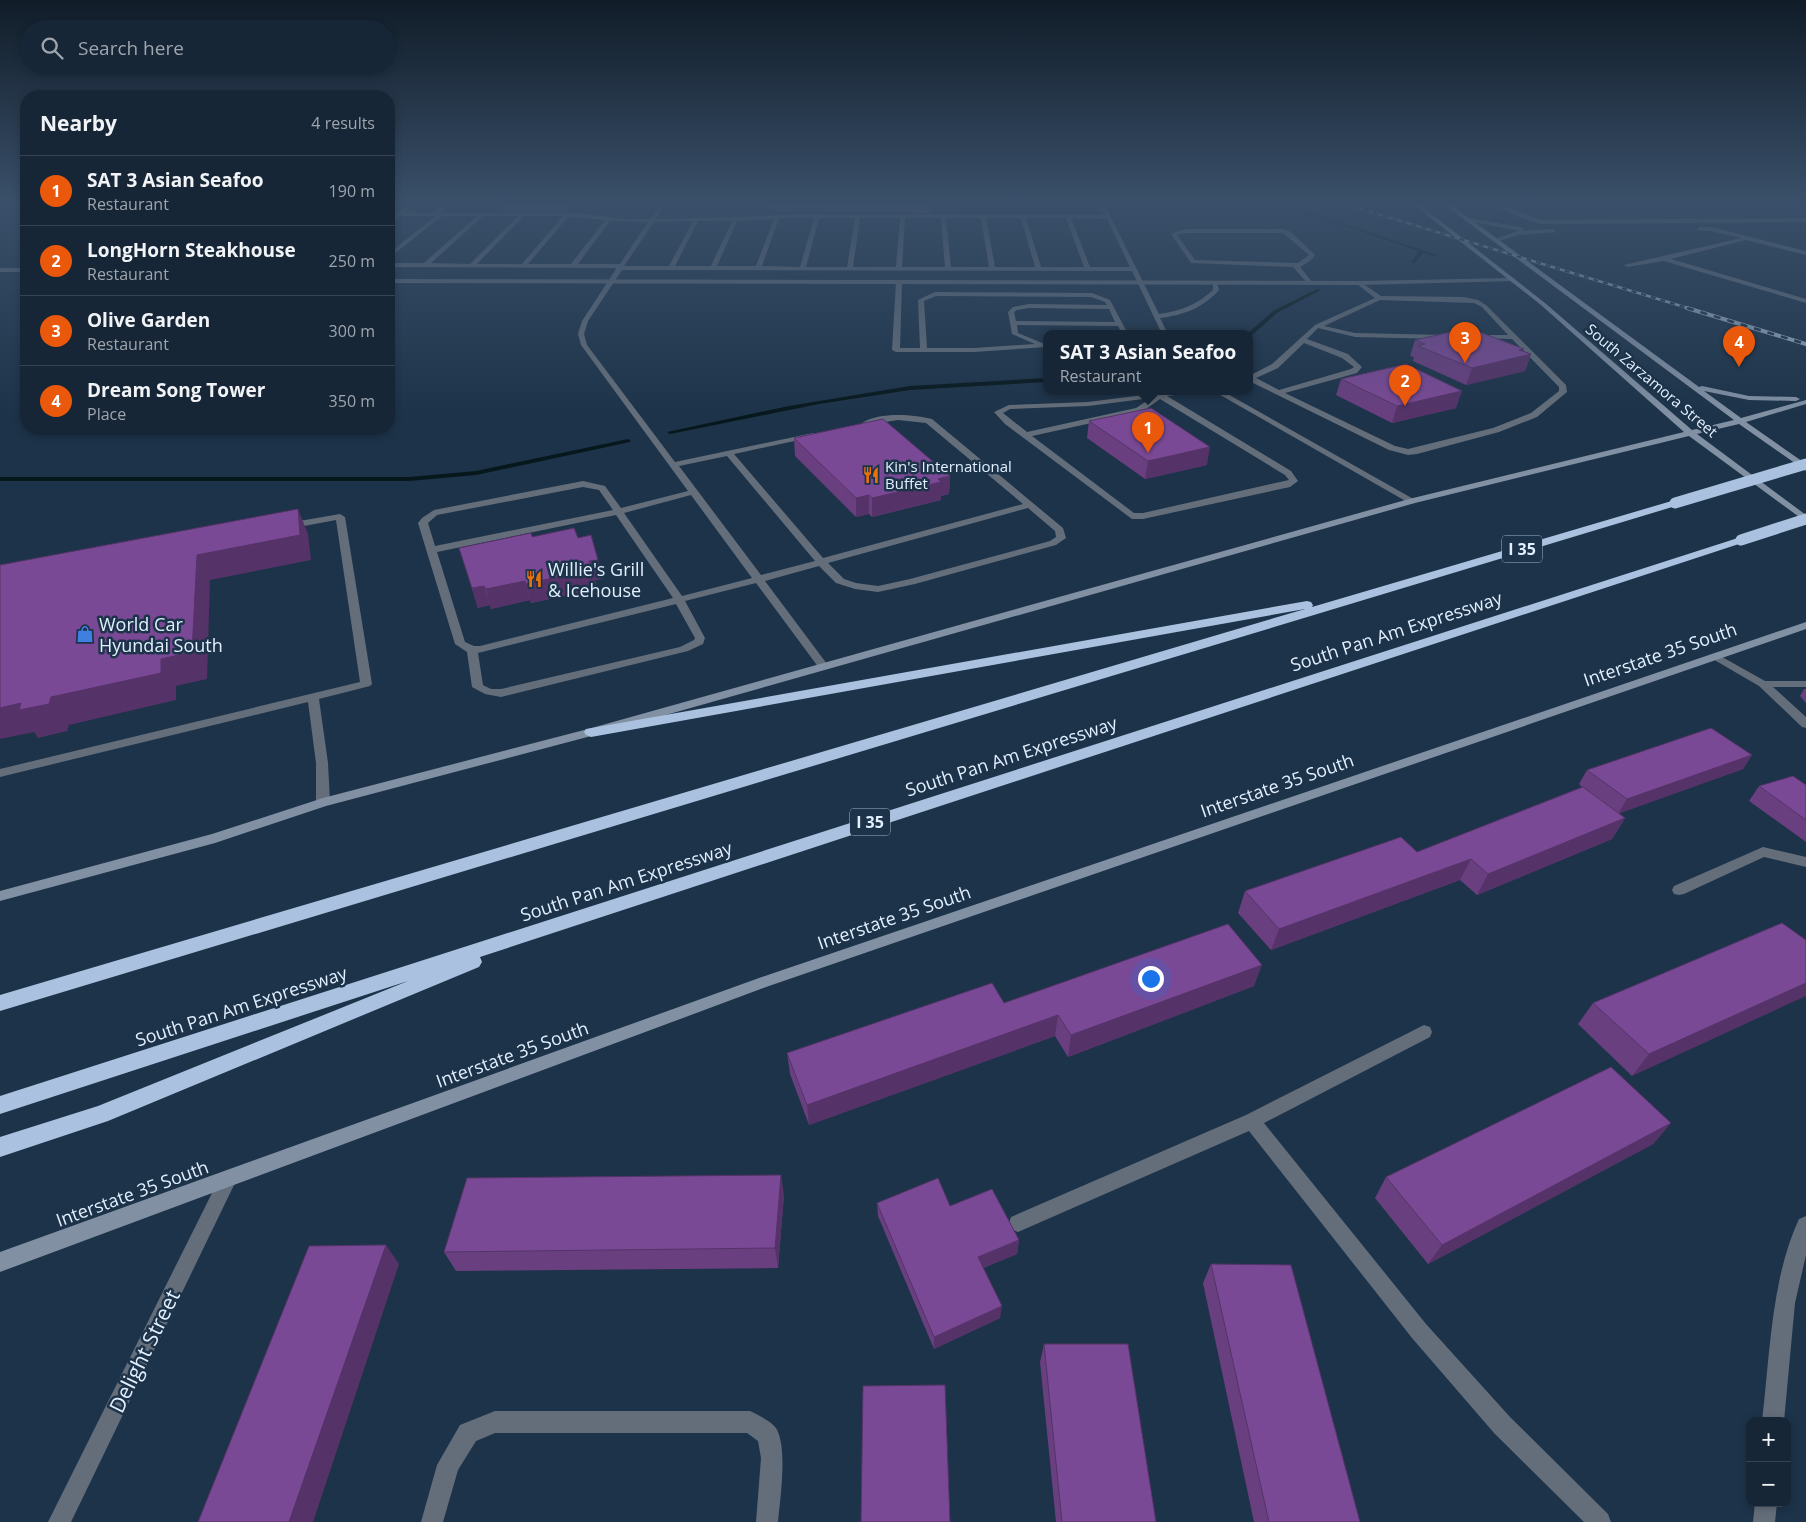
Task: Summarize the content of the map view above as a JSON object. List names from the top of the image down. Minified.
{"streets":{"highway":["I 35","South Pan Am Expressway"],"main road":["South Zarzamora Street","Interstate 35 South"],"street":["Delight Street"]},"crossings":[["South Zarzamora Street","I 35"],["South Zarzamora Street","South Pan Am Expressway"],["Interstate 35 South","Delight Street"]],"places":{"restaurant":["Kin's International Buffet","Willie's Grill & Icehouse"],"shop":["World Car Hyundai South"]},"page":{"search":"Search here","heading":["Nearby","4 results"],"list":[{"mark":"1","name":"SAT 3 Asian Seafoo","note":"Restaurant","value":"190 m"},{"mark":"2","name":"LongHorn Steakhouse","note":"Restaurant","value":"250 m"},{"mark":"3","name":"Olive Garden","note":"Restaurant","value":"300 m"},{"mark":"4","name":"Dream Song Tower","note":"Place","value":"350 m"}],"pins":["3","4","2","1"],"popup":["SAT 3 Asian Seafoo","Restaurant"],"map_buttons":["+","−"]}}
